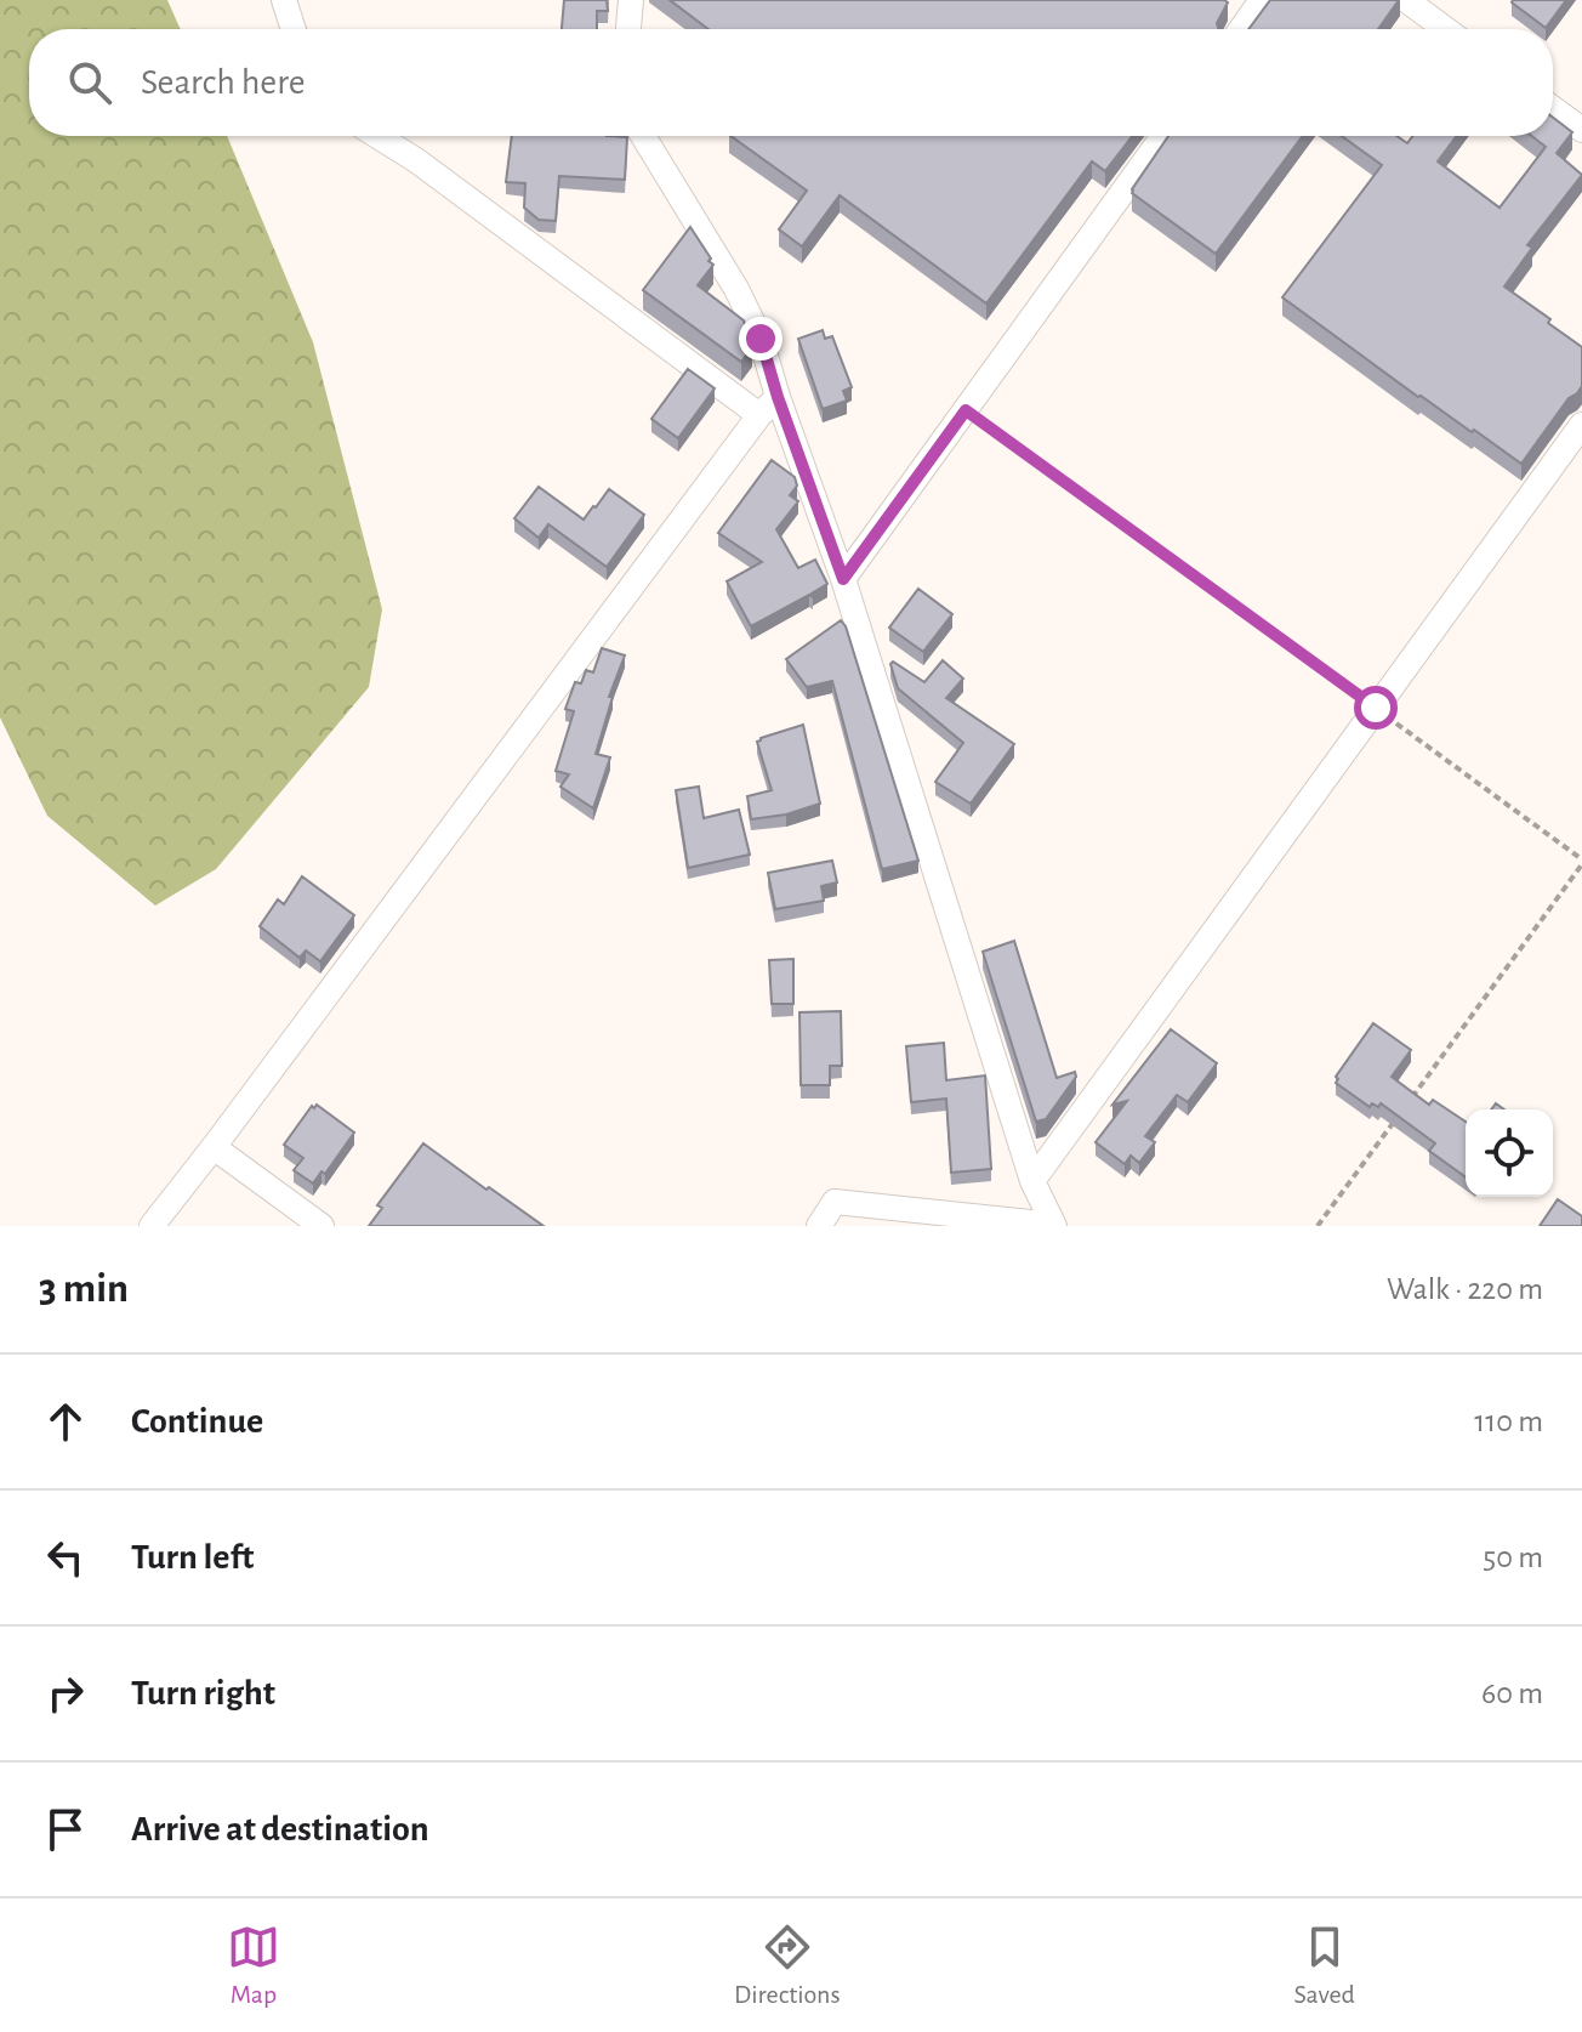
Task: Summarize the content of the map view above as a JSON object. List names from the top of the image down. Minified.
{"page":{"search":"Search here","heading":["3 min","Walk · 220 m"],"list":[["Continue","110 m"],["Turn left","50 m"],["Turn right","60 m"],"Arrive at destination"],"nav":["Map","Directions","Saved"]}}
